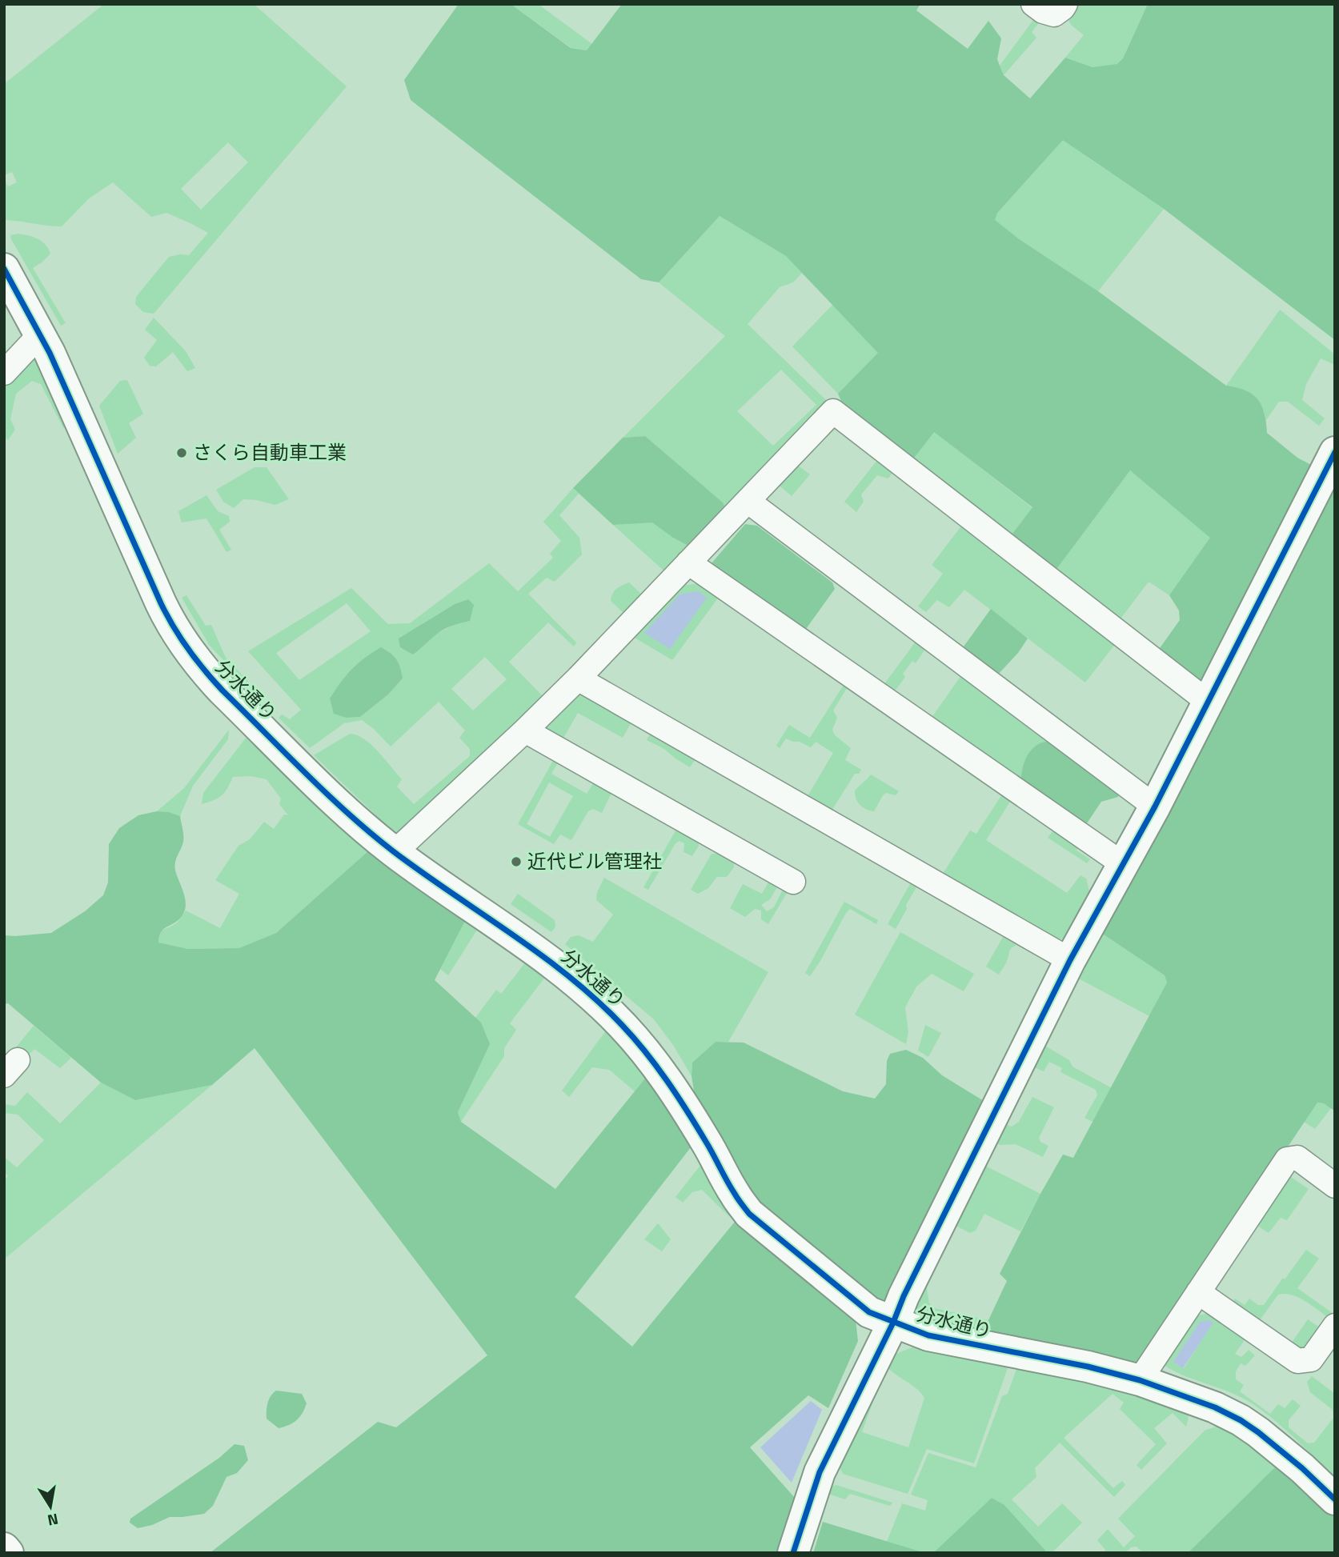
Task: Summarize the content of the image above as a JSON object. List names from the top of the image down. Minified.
{"streets":{"street":["分水通り"]},"places":["さくら自動車工業","近代ビル管理社"],"north":"bottom"}
